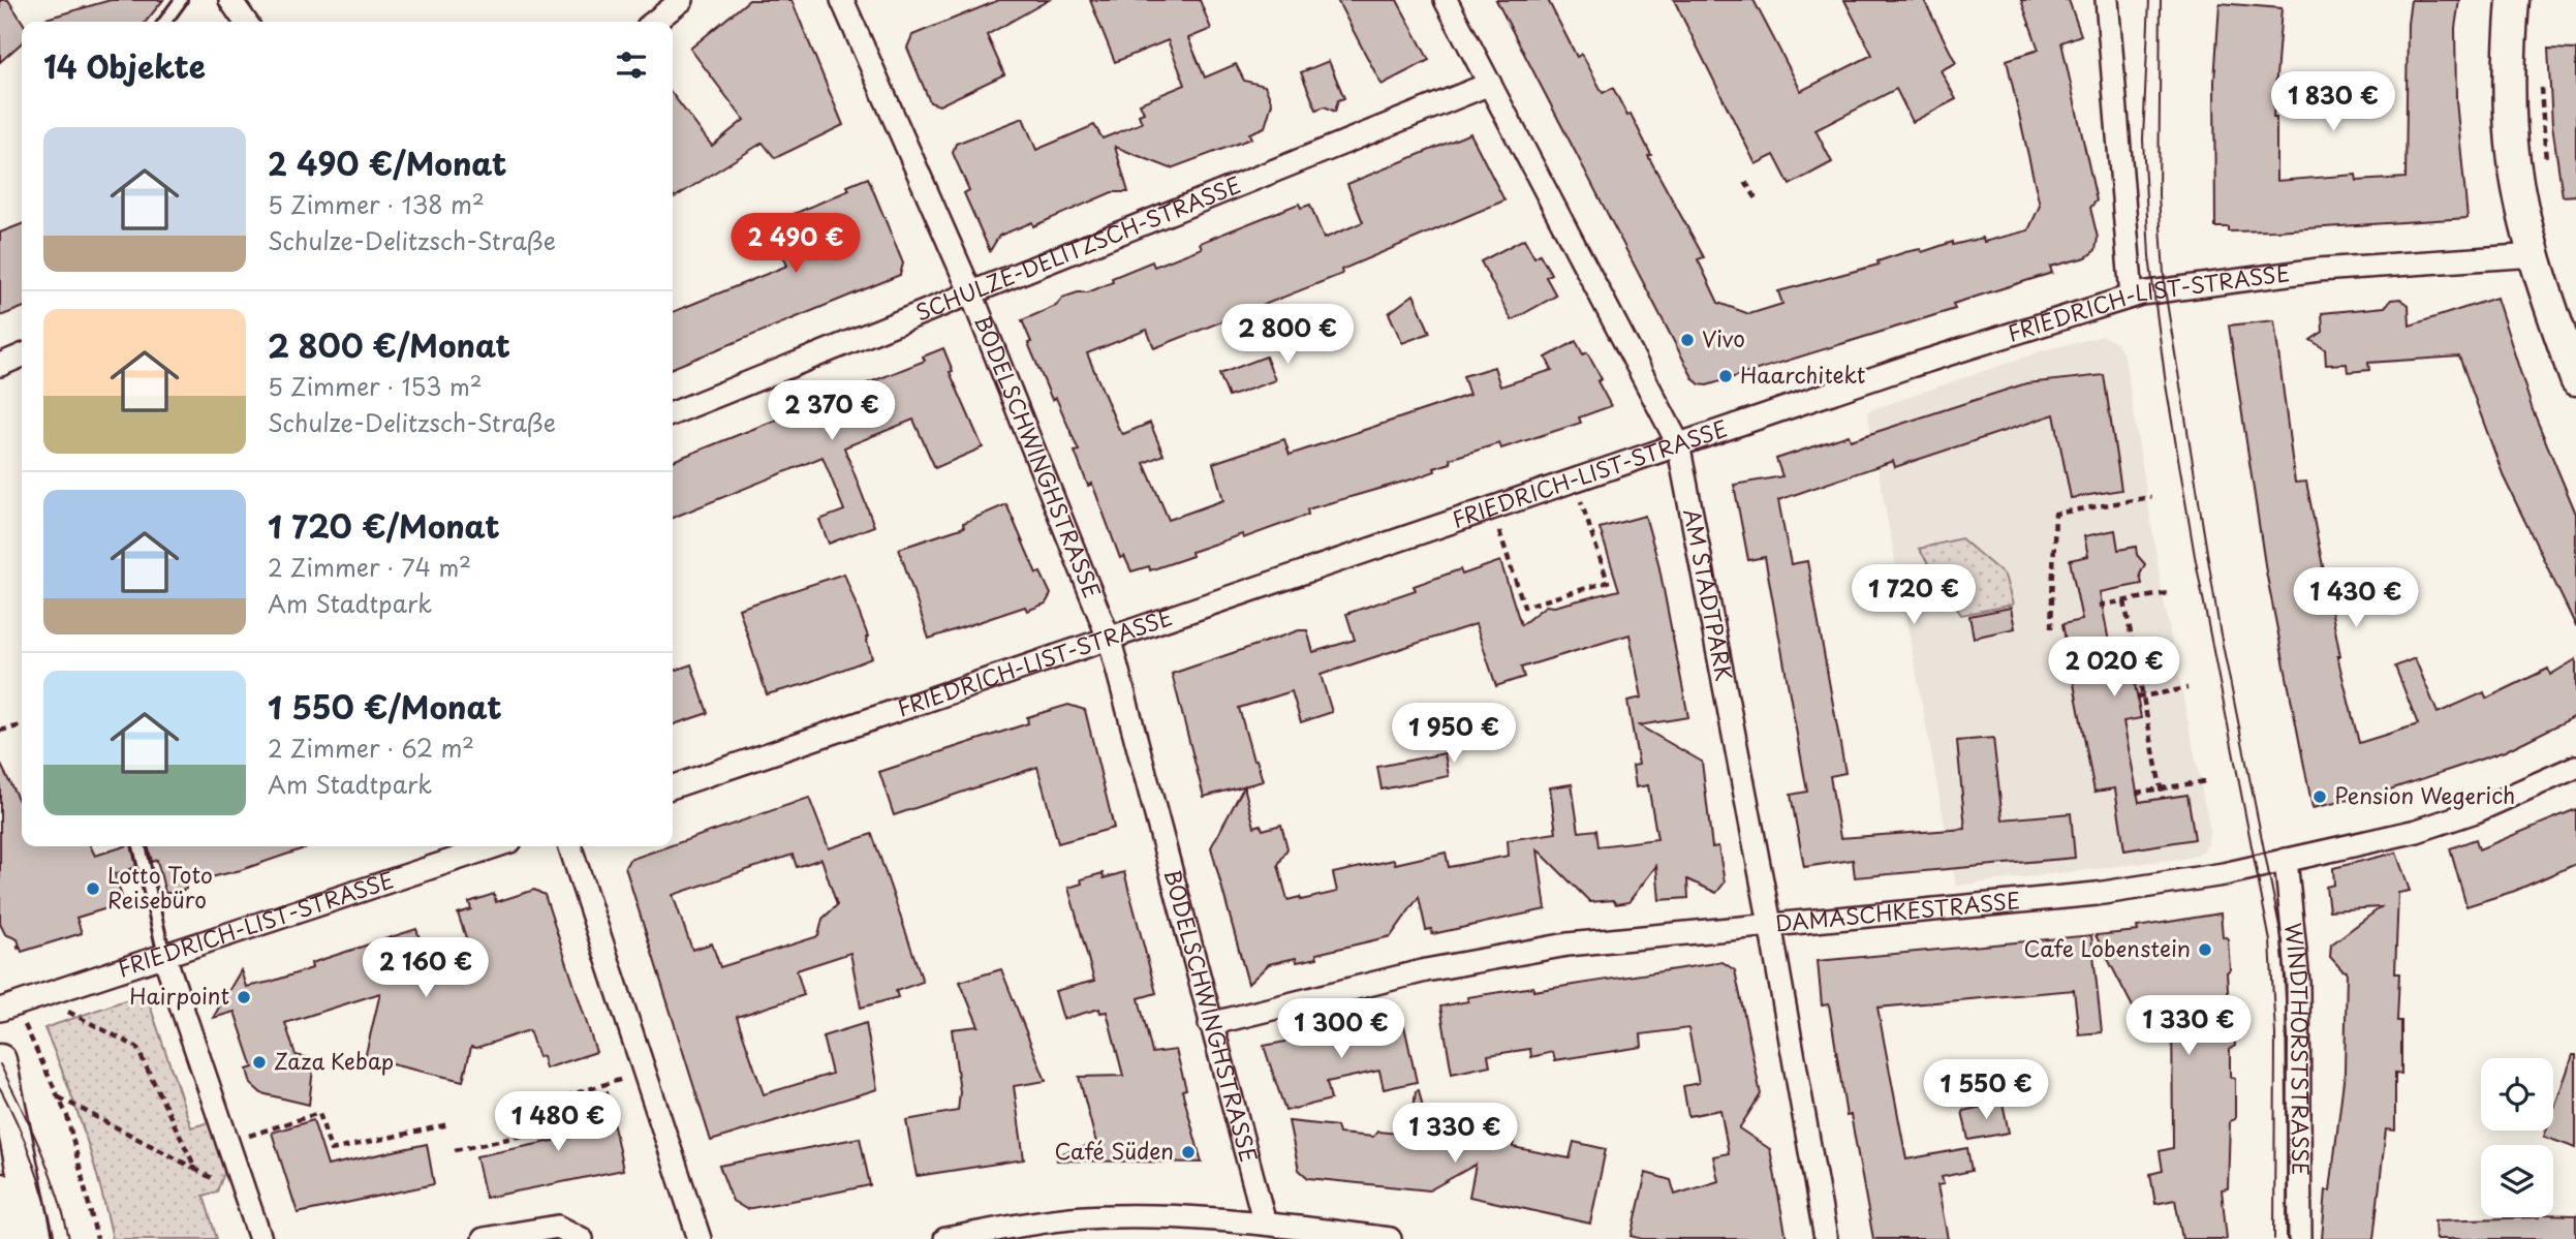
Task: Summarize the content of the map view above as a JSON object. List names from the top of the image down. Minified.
{"streets":{"street":["SCHULZE-DELITZSCH-STRASSE","FRIEDRICH-LIST-STRASSE","BODELSCHWINGHSTRASSE","AM STADTPARK","DAMASCHKESTRASSE","WINDTHORSTSTRASSE"]},"crossings":[["SCHULZE-DELITZSCH-STRASSE","BODELSCHWINGHSTRASSE"],["SCHULZE-DELITZSCH-STRASSE","AM STADTPARK"],["FRIEDRICH-LIST-STRASSE","BODELSCHWINGHSTRASSE"],["FRIEDRICH-LIST-STRASSE","AM STADTPARK"],["BODELSCHWINGHSTRASSE","DAMASCHKESTRASSE"],["AM STADTPARK","DAMASCHKESTRASSE"],["DAMASCHKESTRASSE","WINDTHORSTSTRASSE"]],"places":["Vivo","Haarchitekt","Pension Wegerich","Lotto Toto Reisebüro","Cafe Lobenstein","Hairpoint","Zaza Kebap","Café Süden"],"page":{"heading":"14 Objekte","price":["1 830 €","2 490 €","2 800 €","2 370 €","1 720 €","1 430 €","2 020 €","1 950 €","2 160 €","1 330 €","1 300 €","1 550 €","1 480 €","1 330 €"],"list":[{"name":"2 490 €/Monat","note":"5 Zimmer · 138 m² · Schulze-Delitzsch-Straße"},{"name":"2 800 €/Monat","note":"5 Zimmer · 153 m² · Schulze-Delitzsch-Straße"},{"name":"1 720 €/Monat","note":"2 Zimmer · 74 m² · Am Stadtpark"},{"name":"1 550 €/Monat","note":"2 Zimmer · 62 m² · Am Stadtpark"}]}}
